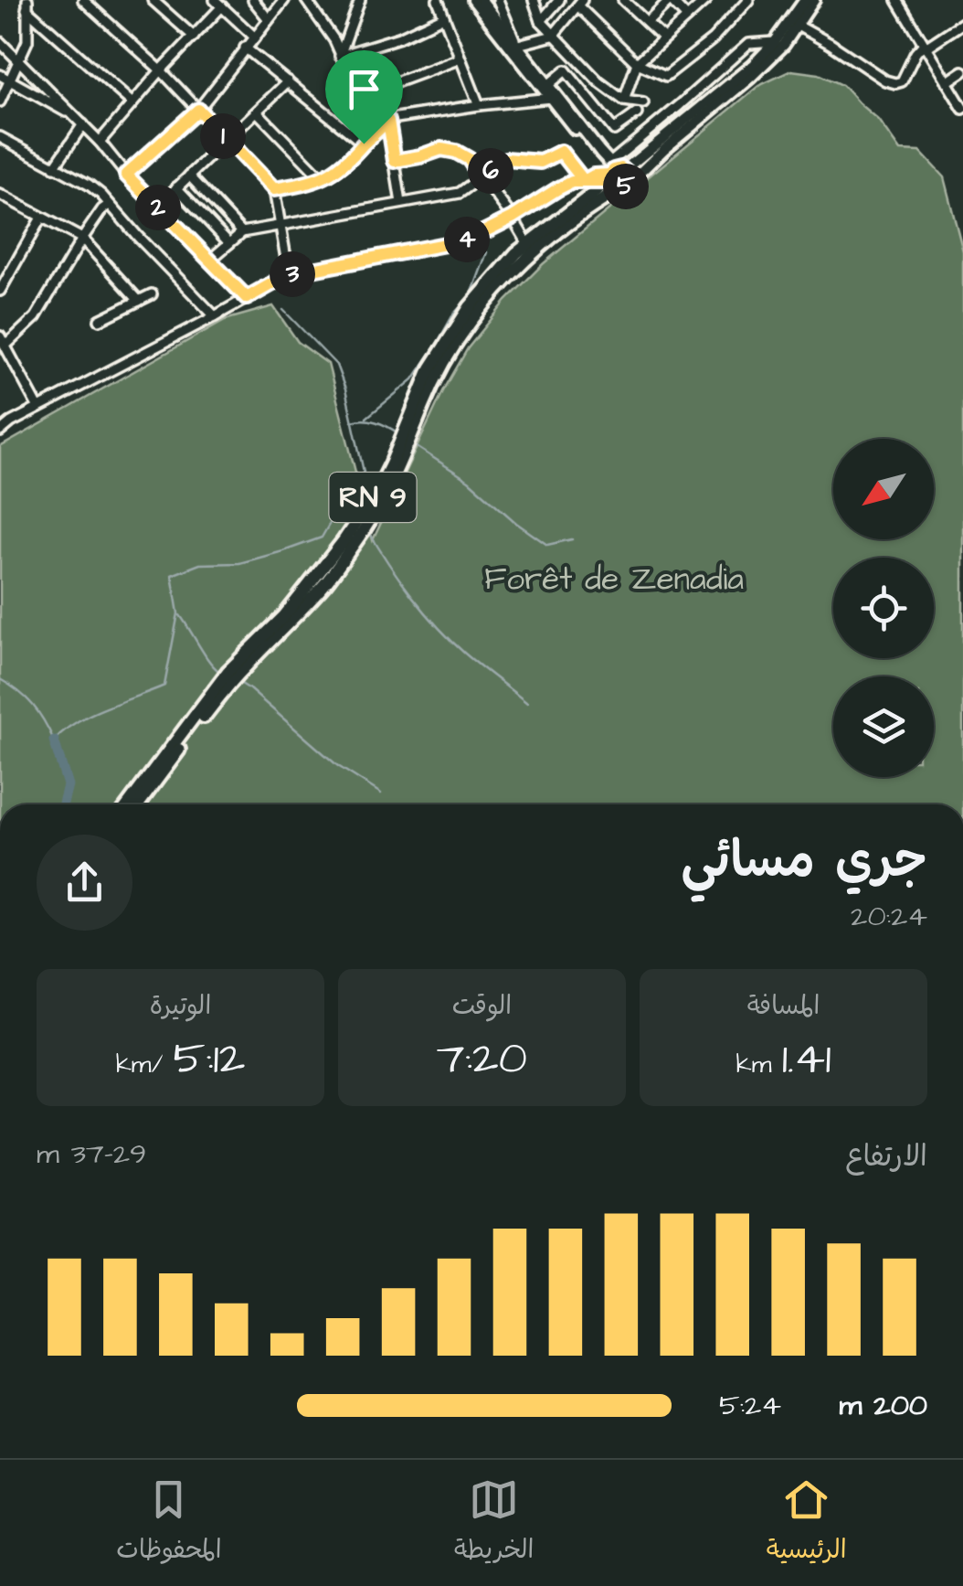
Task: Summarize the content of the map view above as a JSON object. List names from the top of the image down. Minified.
{"streets":{"highway":["RN 9"]},"parks":["Forêt de Zenadia"],"north":"bottom left","page":{"pins":["1","6","5","2","4","3"],"heading":["جري مسائي","20:24"],"stats":[["المسافة","1.41 km"],["الوقت","7:20"],["الوتيرة","5:12 /km"]],"chart":["الارتفاع","29–37 m"],"list":[{"name":"200 m","note":"5:24"}],"tabs":["الرئيسية","الخريطة","المحفوظات"]}}
